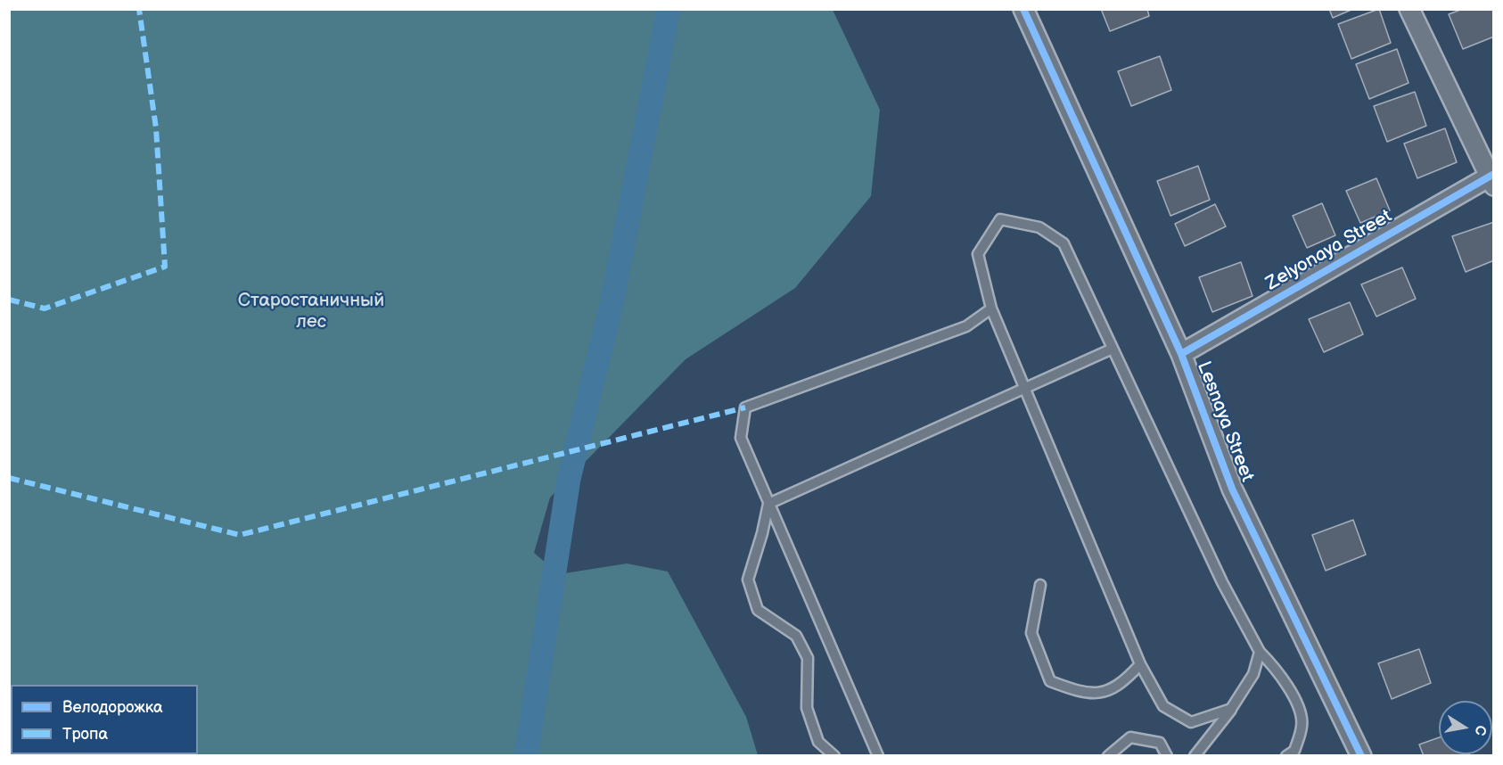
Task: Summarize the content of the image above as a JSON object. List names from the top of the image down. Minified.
{"streets":{"street":["Zelyonaya Street","Lesnaya Street"]},"crossings":[["Zelyonaya Street","Lesnaya Street"]],"parks":["Старостаничный лес"],"legend":["Велодорожка","Тропа"],"north":"right"}
